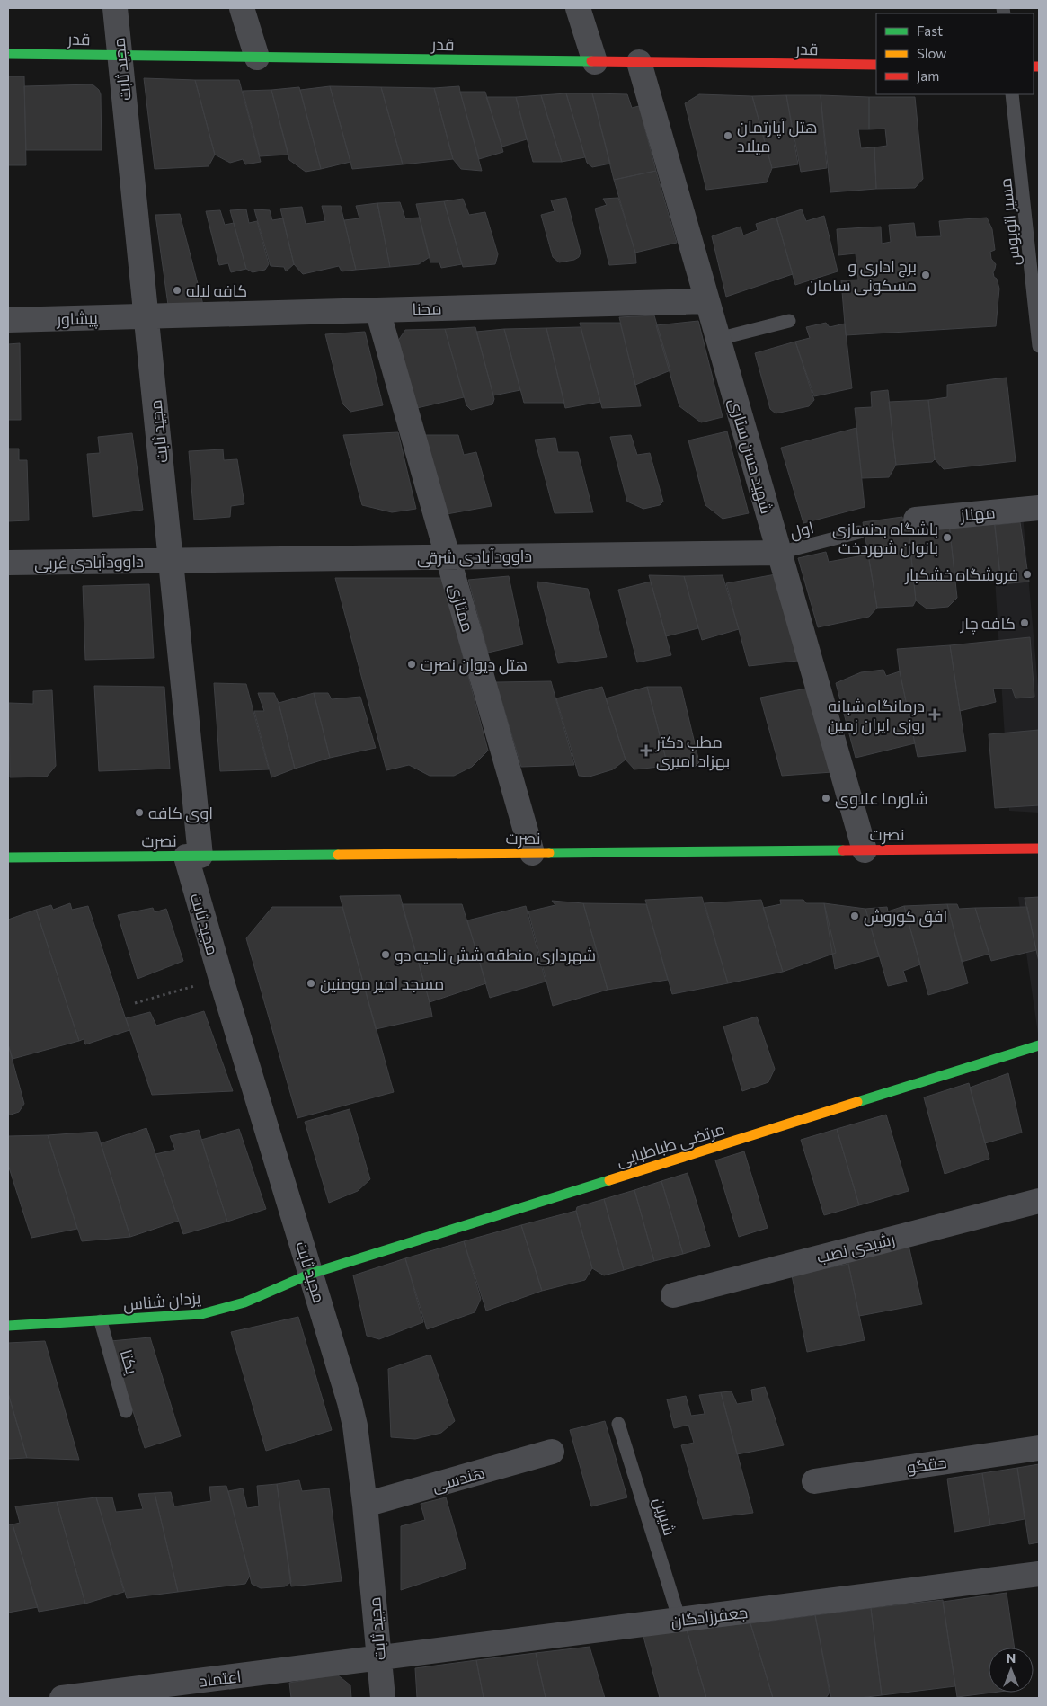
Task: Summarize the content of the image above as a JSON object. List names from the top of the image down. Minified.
{"streets":{"street":["قدر","مجید ثابت","محنا","پیشاور","شهید حسن ستاری","مهناز","داوودآبادی شرقی","داوودآبادی غربی","ممتازی","نصرت","مرتضی طباطبایی","رشیدی نصب","یزدان شناس","حقگو","هندسی","جعفرزادگان","اعتماد"],"lane":["مسیر اتوبوس","اول","یکتا","شیرین"]},"crossings":[["قدر","مجید ثابت"],["قدر","شهید حسن ستاری"],["مجید ثابت","محنا"],["مجید ثابت","پیشاور"],["مجید ثابت","داوودآبادی شرقی"],["مجید ثابت","داوودآبادی غربی"],["مجید ثابت","نصرت"],["مجید ثابت","مرتضی طباطبایی"],["مجید ثابت","یزدان شناس"],["مجید ثابت","هندسی"],["مجید ثابت","جعفرزادگان"],["مجید ثابت","اعتماد"],["محنا","پیشاور"],["محنا","شهید حسن ستاری"],["محنا","ممتازی"],["شهید حسن ستاری","اول"],["شهید حسن ستاری","داوودآبادی شرقی"],["شهید حسن ستاری","نصرت"],["اول","داوودآبادی شرقی"],["داوودآبادی شرقی","داوودآبادی غربی"],["داوودآبادی شرقی","ممتازی"],["ممتازی","نصرت"],["مرتضی طباطبایی","یزدان شناس"],["یزدان شناس","یکتا"],["شیرین","جعفرزادگان"],["جعفرزادگان","اعتماد"]],"places":{"other":["هتل آپارتمان میلاد","برج اداری و مسکونی سامان","کافه لاله","باشگاه بدنسازی بانوان شهردخت","فروشگاه خشکبار","کافه چار","هتل دیوان نصرت","شاورما علاوی","اوی کافه","افق کوروش","شهرداری منطقه شش ناحیه دو","مسجد امیر مومنین"],"health":["درمانگاه شبانه روزی ایران زمین","مطب دکتر بهزاد امیری"]},"legend":["Fast","Slow","Jam"],"north":"top"}
